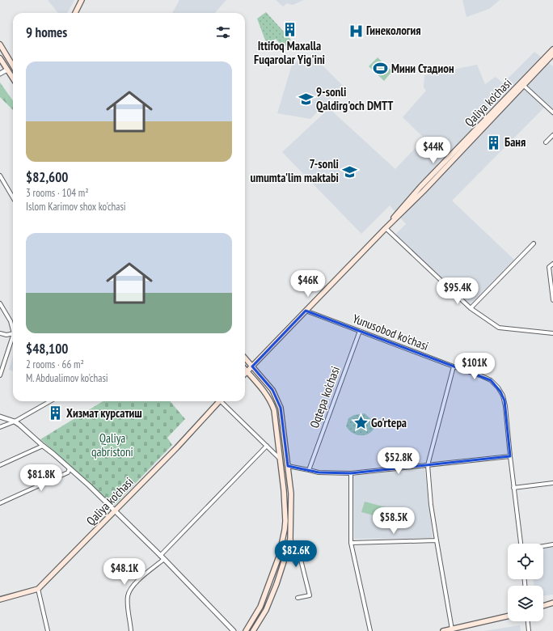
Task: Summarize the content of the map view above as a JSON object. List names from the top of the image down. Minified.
{"streets":{"main road":["Qaliya ko'chasi"],"street":["Yunusobod ko'chasi","Oqtepa ko'chasi"]},"crossings":[["Qaliya ko'chasi","Yunusobod ko'chasi"],["Yunusobod ko'chasi","Oqtepa ko'chasi"]],"parks":["Qaliya qabristoni"],"places":{"building":["Ittifoq Maxalla Fuqarolar Yig'ini","Баня","Хизмат курсатиш"],"hospital":["Гинекология"],"sports":["Мини Стадион"],"school or university":["9-sonli Qaldirg'och DMTT","7-sonli umumta'lim maktabi"],"place":["Go'rtepa"]},"page":{"heading":"9 homes","list":[{"name":"$82,600","note":"3 rooms · 104 m² · Islom Karimov shox ko'chasi"},{"name":"$48,100","note":"2 rooms · 66 m² · M. Abdualimov ko'chasi"}],"price":["$44K","$46K","$95.4K","$101K","$52.8K","$81.8K","$58.5K","$82.6K","$48.1K"]}}
